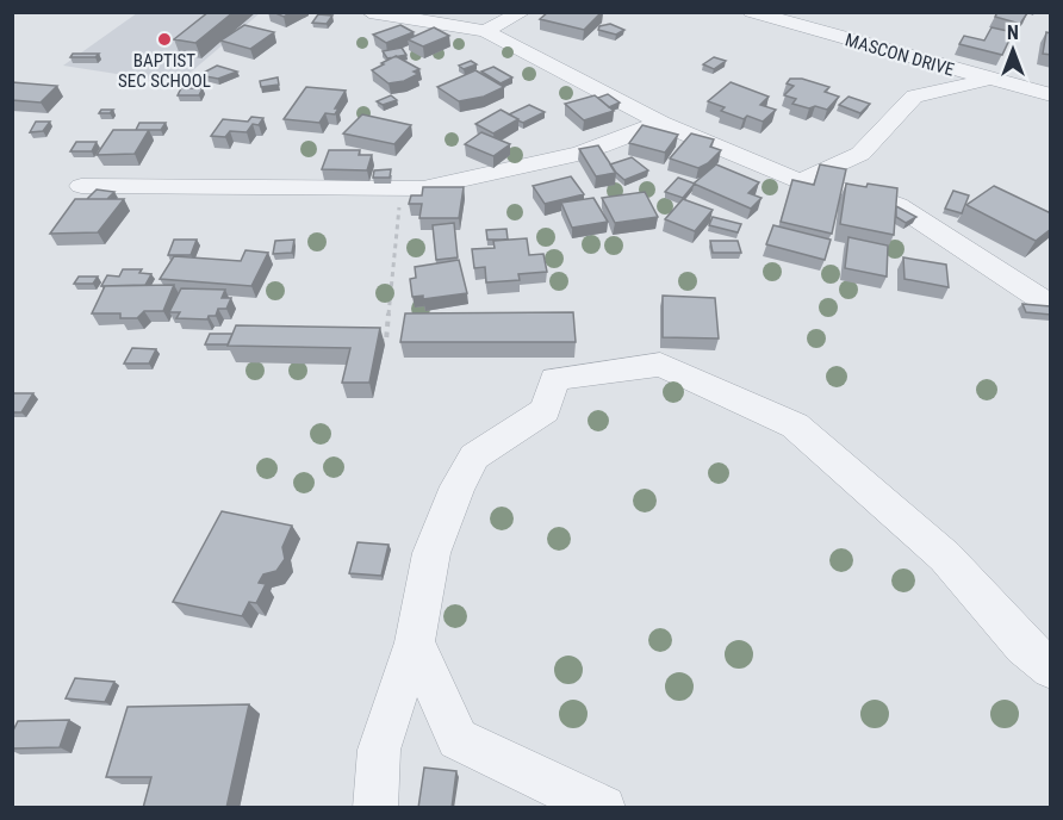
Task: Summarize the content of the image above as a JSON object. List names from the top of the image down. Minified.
{"streets":{"street":["MASCON DRIVE"]},"places":["BAPTIST SEC SCHOOL"],"north":"top"}
